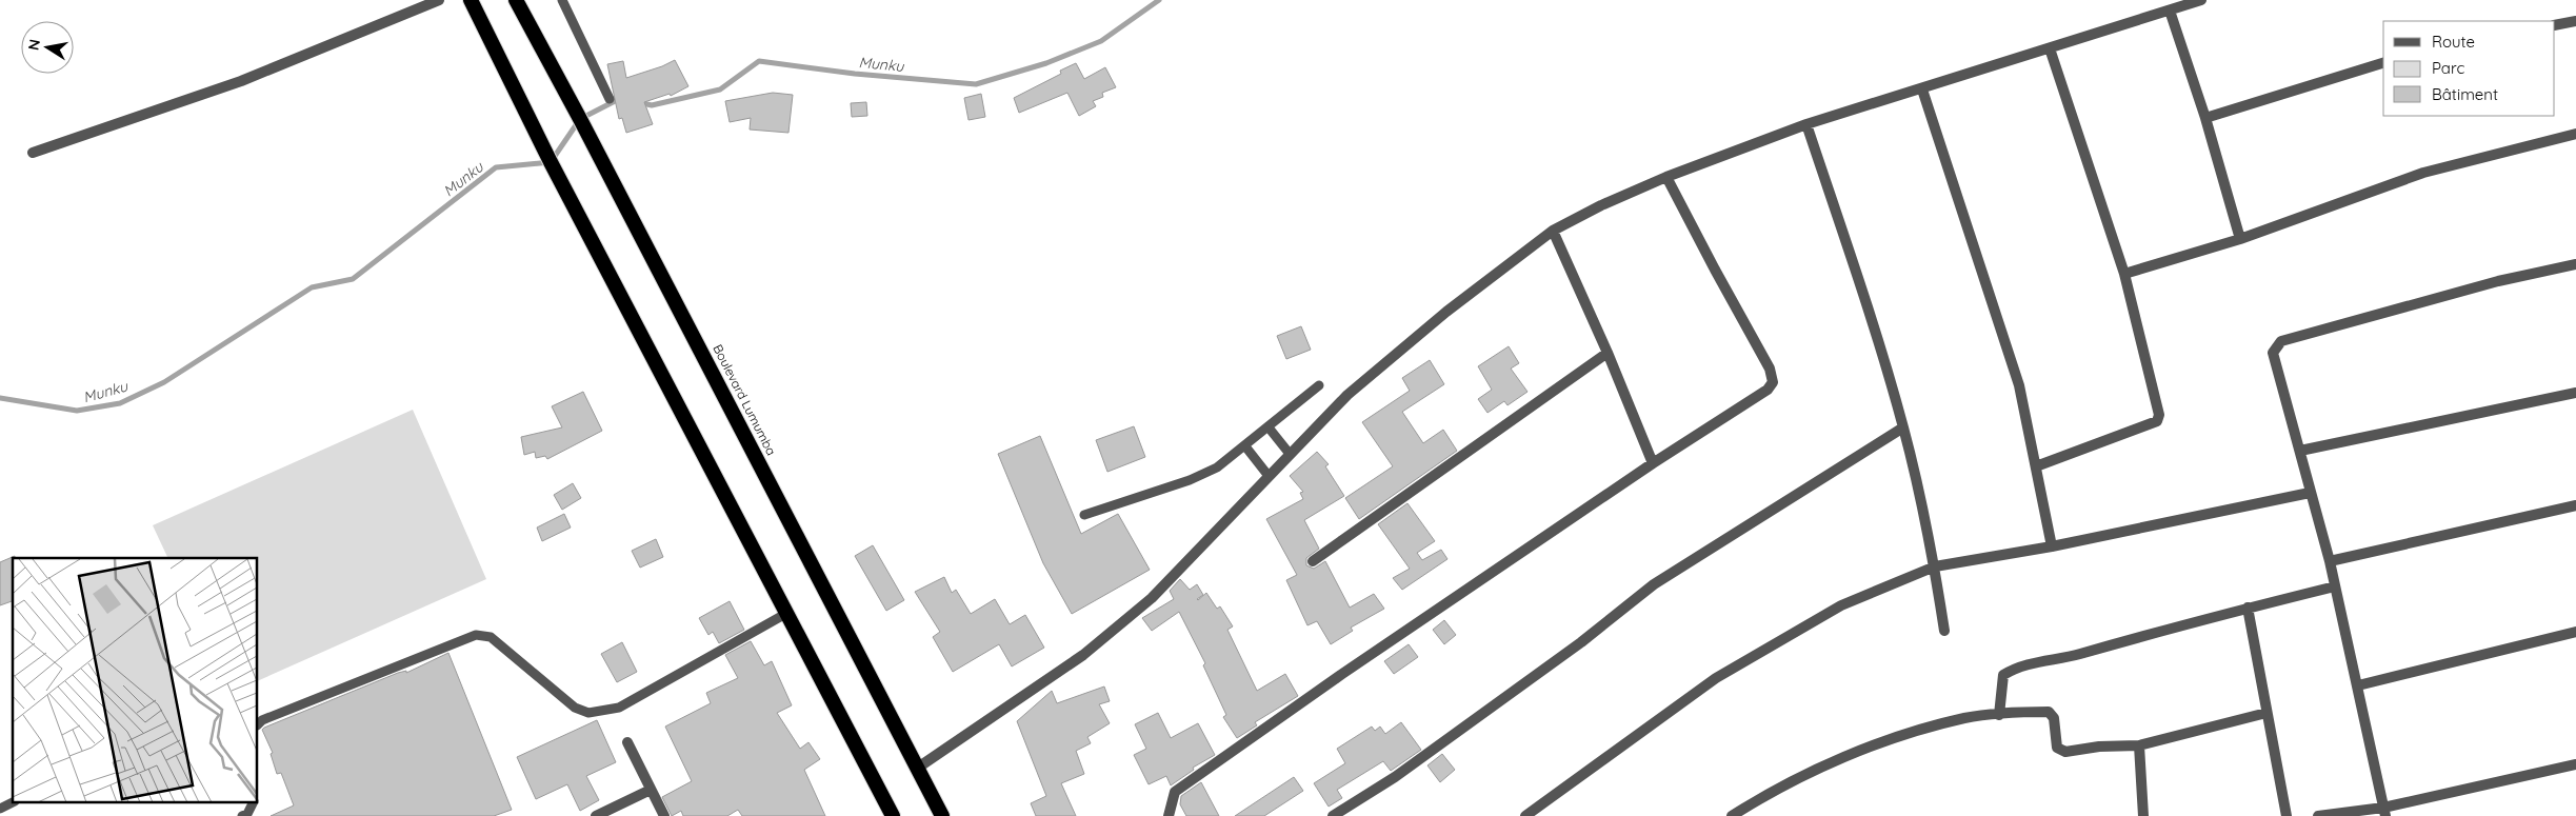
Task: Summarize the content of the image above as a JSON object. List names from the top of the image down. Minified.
{"streets":{"highway":["Boulevard Lumumba"]},"water":["Munku"],"legend":["Route","Parc","Bâtiment"],"north":"left"}
